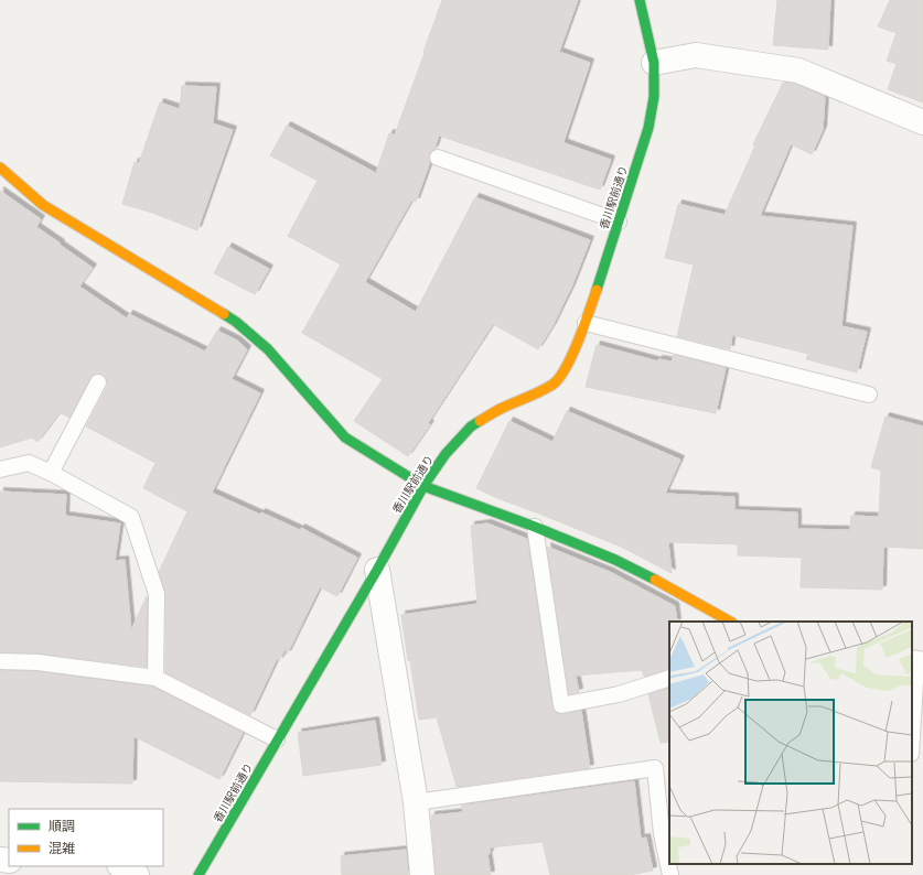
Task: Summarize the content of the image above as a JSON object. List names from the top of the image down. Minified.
{"streets":{"street":["香川駅前通り"]},"legend":["順調","混雑"]}
